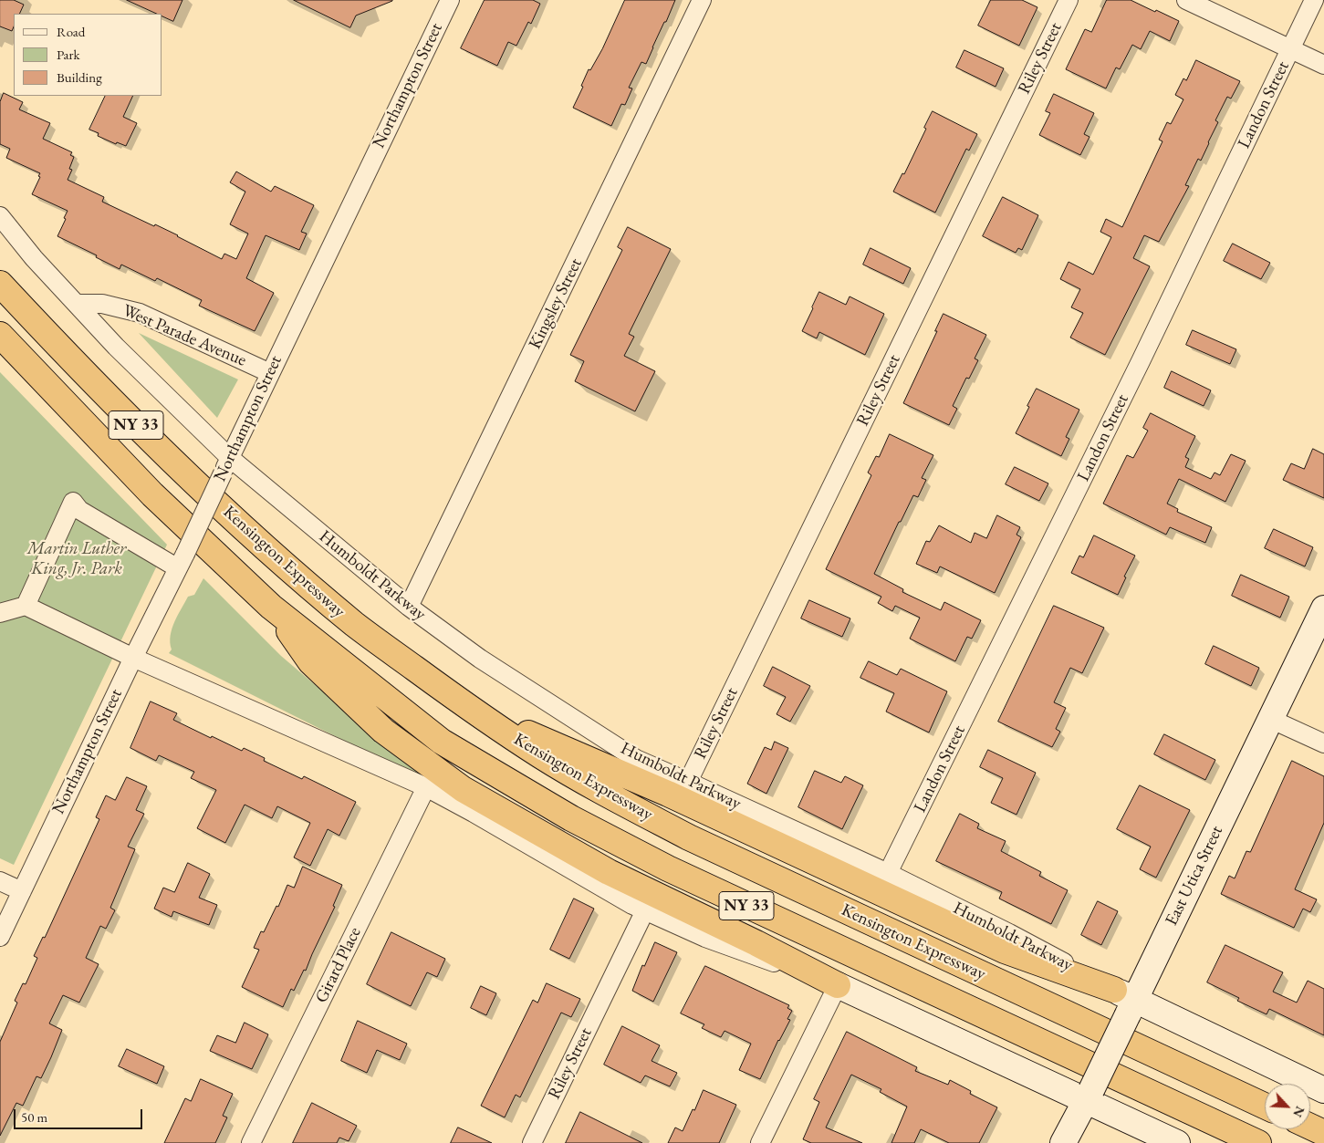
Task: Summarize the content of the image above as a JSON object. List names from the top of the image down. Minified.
{"streets":{"highway":["NY 33","Kensington Expressway"],"street":["Riley Street","Northampton Street","Landon Street","Kingsley Street","West Parade Avenue","Humboldt Parkway","East Utica Street","Girard Place"]},"crossings":[["Riley Street","Humboldt Parkway"],["Northampton Street","West Parade Avenue"],["Northampton Street","Humboldt Parkway"],["Landon Street","Humboldt Parkway"],["Kingsley Street","Humboldt Parkway"],["West Parade Avenue","Humboldt Parkway"],["Humboldt Parkway","East Utica Street"]],"parks":["Martin Luther King, Jr. Park"],"legend":["Road","Park","Building"],"scale_bar":"50 m","north":"bottom right"}
